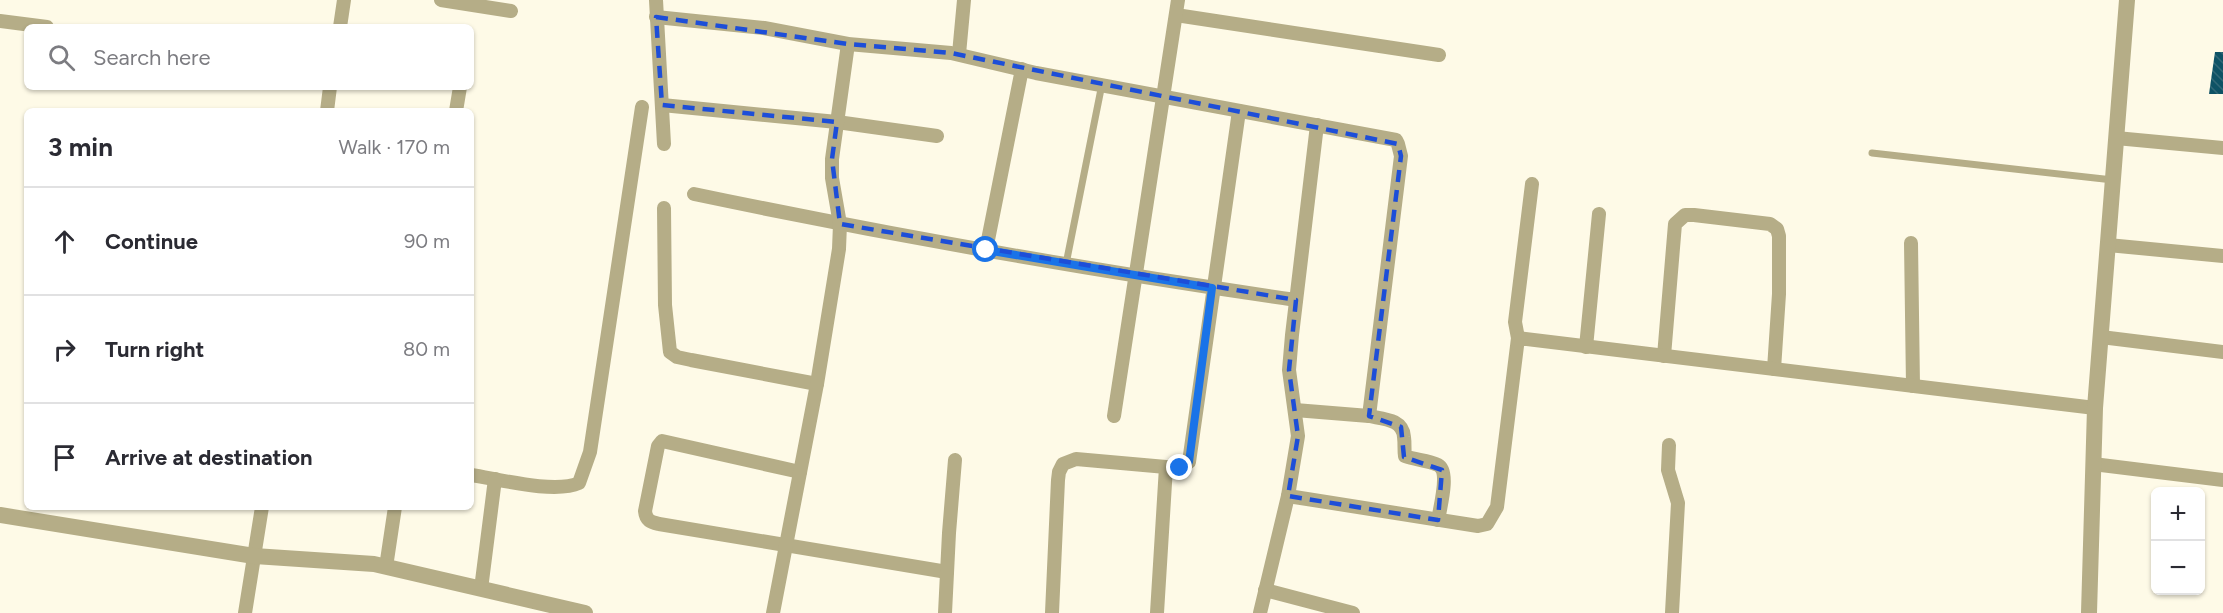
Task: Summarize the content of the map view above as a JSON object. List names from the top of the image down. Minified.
{"page":{"search":"Search here","heading":["3 min","Walk · 170 m"],"list":[["Continue","90 m"],["Turn right","80 m"],"Arrive at destination"],"map_buttons":["+","−"]}}
